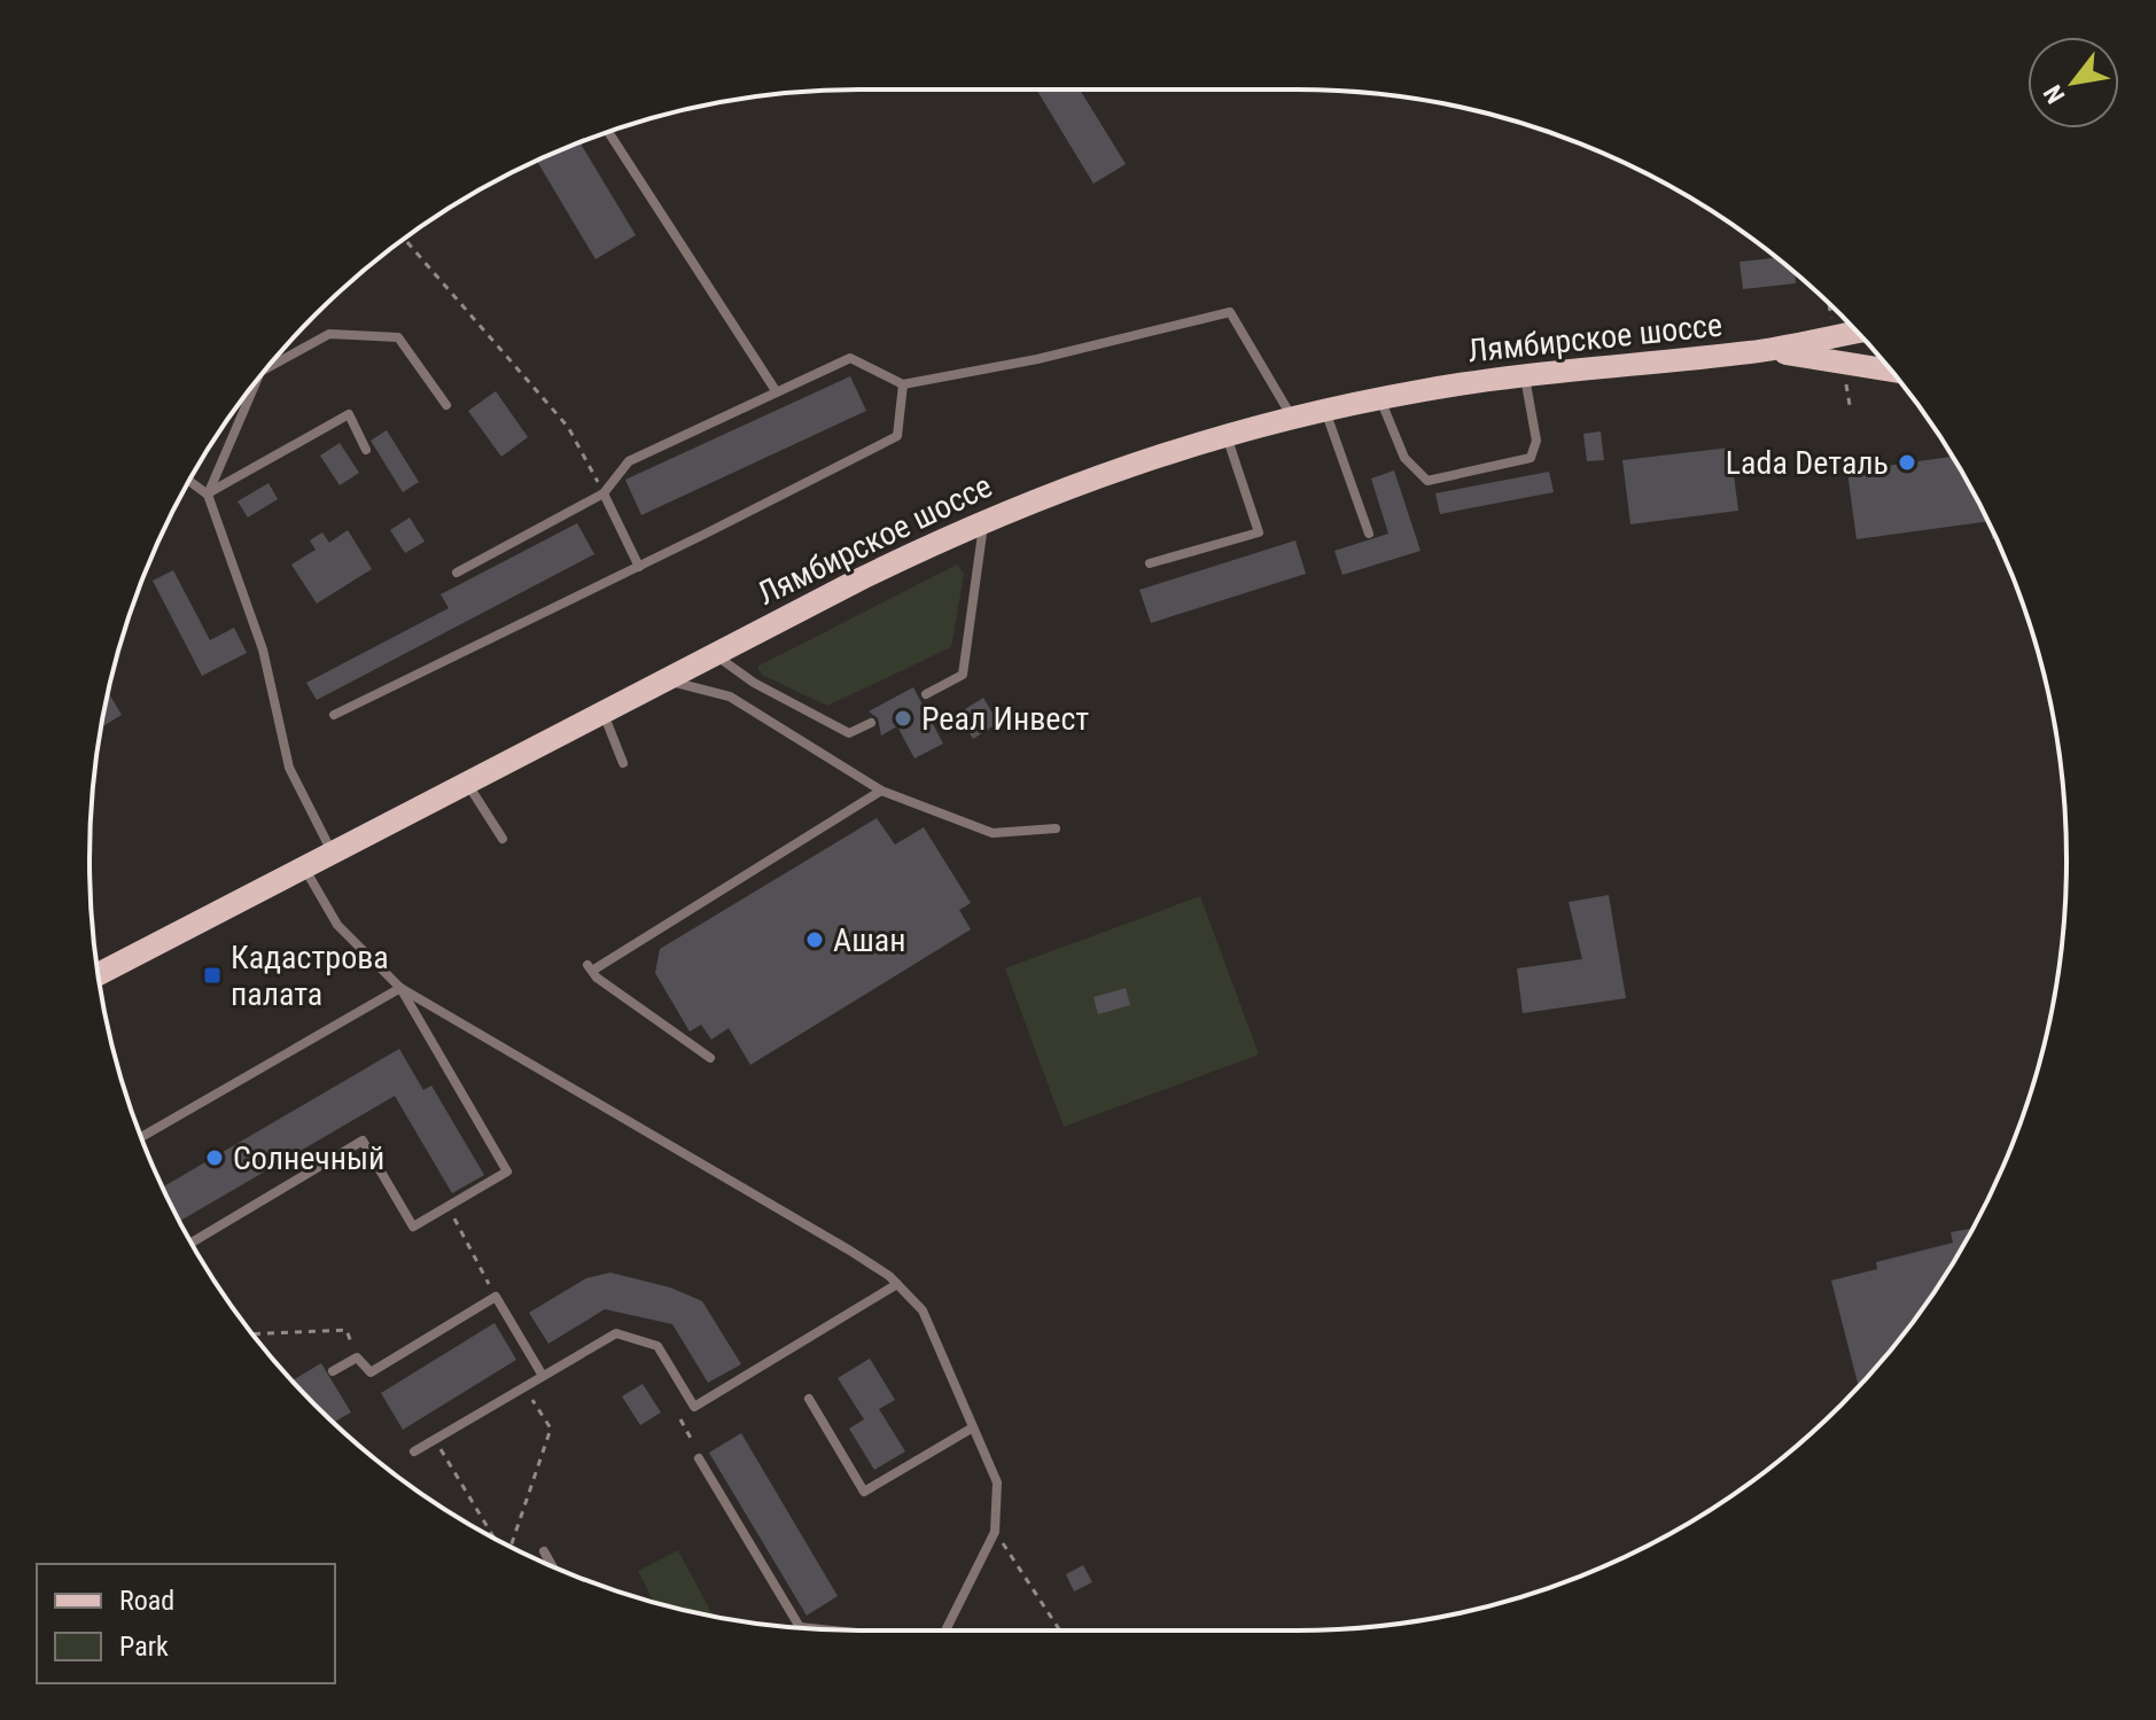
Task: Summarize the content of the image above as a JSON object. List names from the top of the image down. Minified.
{"streets":{"main road":["Лямбирское шоссе"]},"places":{"other":["Lada Dеталь","Реал Инвест","Ашан","Солнечный"],"transit":["Кадастрова палата"]},"legend":["Road","Park"],"north":"bottom left"}
